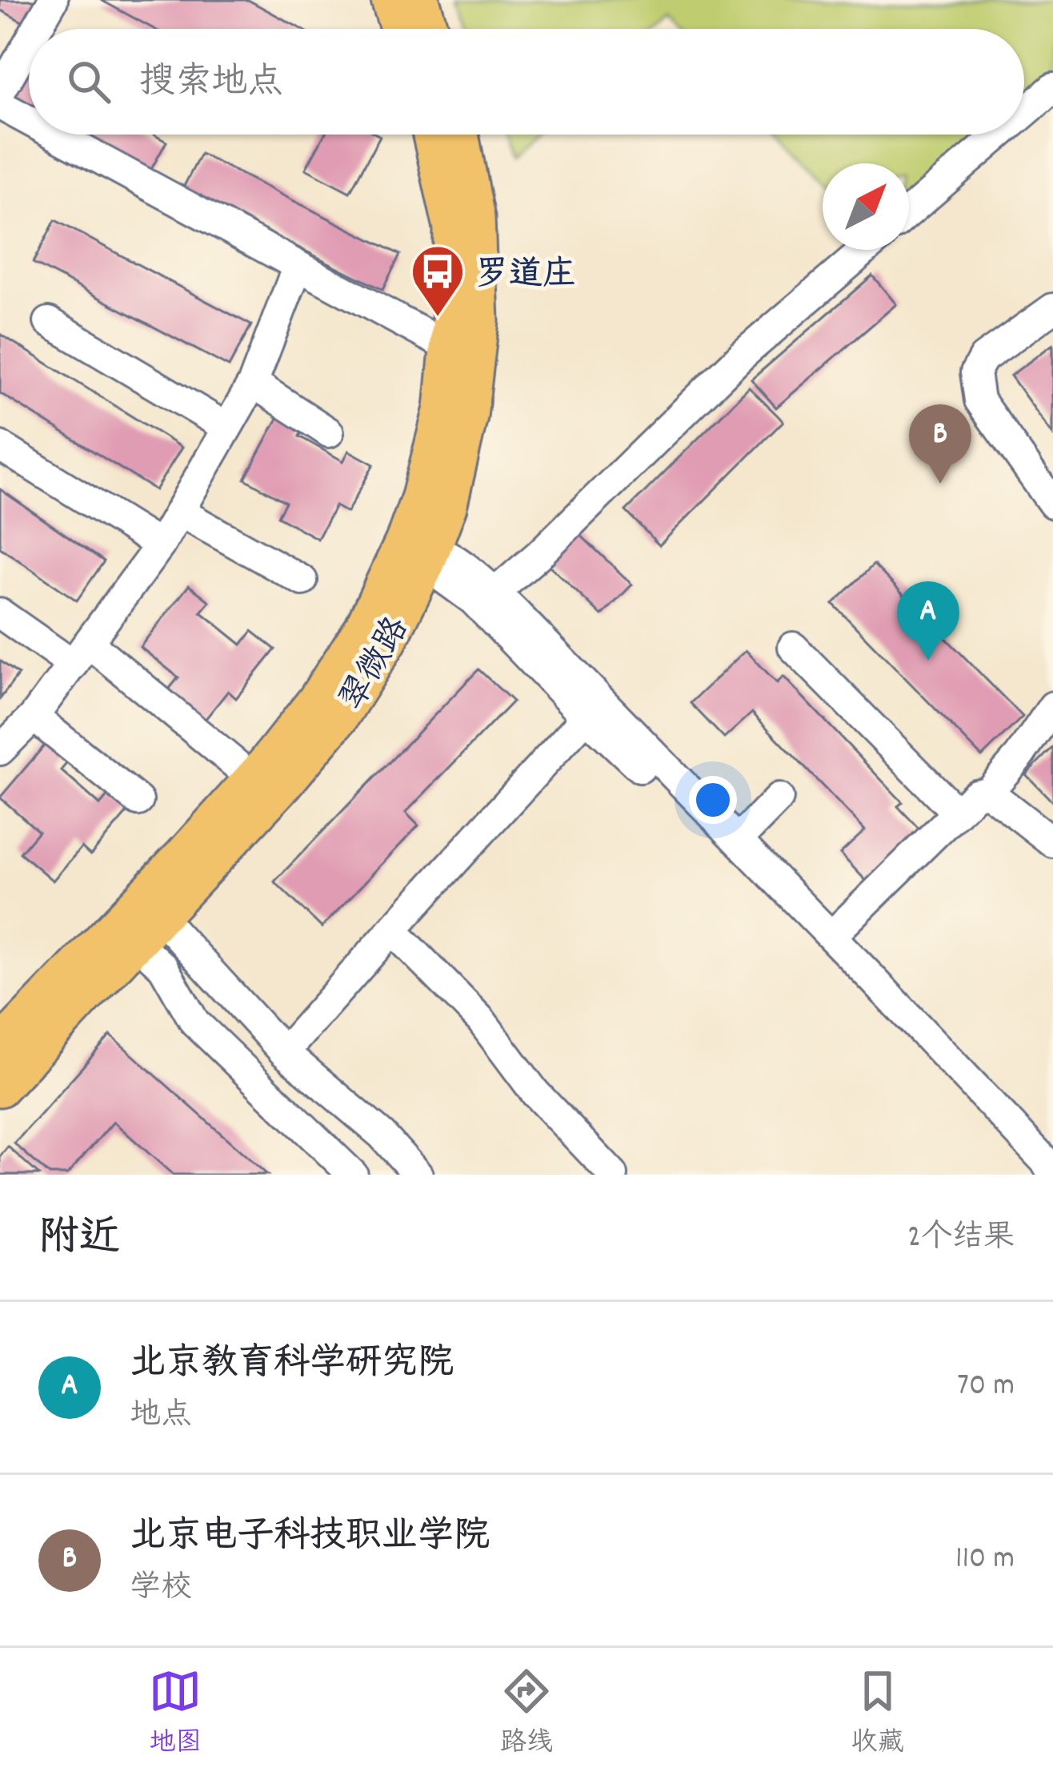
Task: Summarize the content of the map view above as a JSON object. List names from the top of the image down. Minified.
{"streets":{"main road":["翠微路"]},"places":{"bus stop":["罗道庄"]},"north":"top right","page":{"search":"搜索地点","pins":["B","A"],"heading":["附近","2个结果"],"list":[{"mark":"A","name":"北京教育科学研究院","note":"地点","value":"70 m"},{"mark":"B","name":"北京电子科技职业学院","note":"学校","value":"110 m"}],"nav":["地图","路线","收藏"]}}
